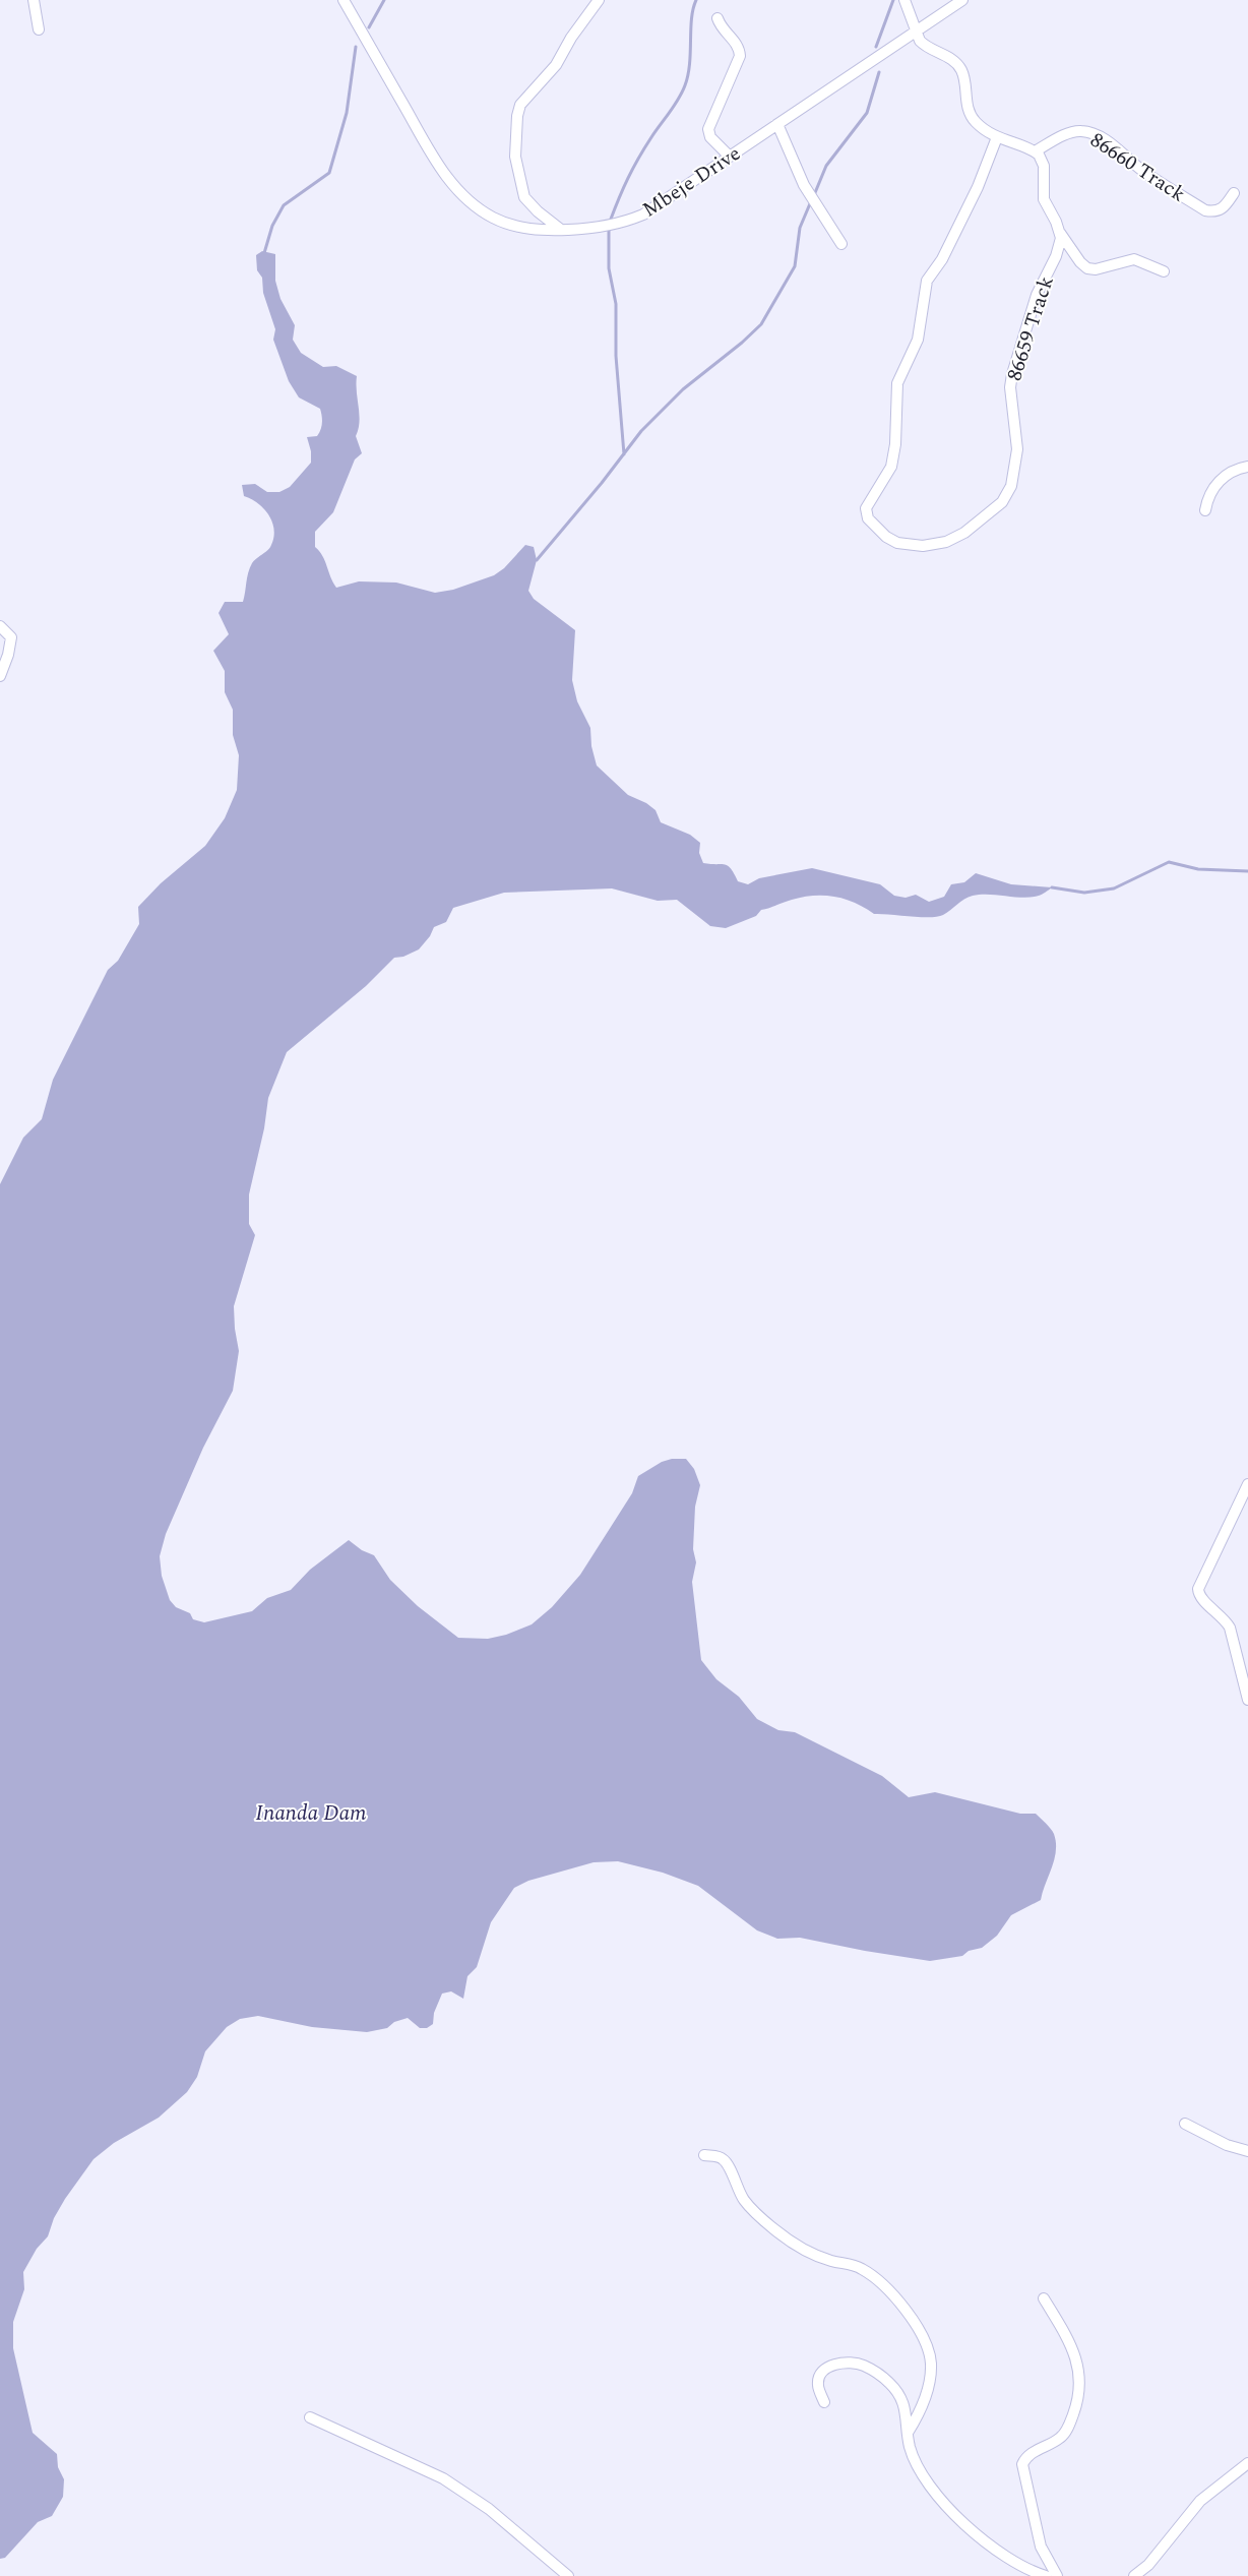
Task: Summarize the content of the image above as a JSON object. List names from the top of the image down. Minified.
{"streets":{"street":["86660 Track","Mbeje Drive","86659 Track"]},"water":["Inanda Dam"]}
